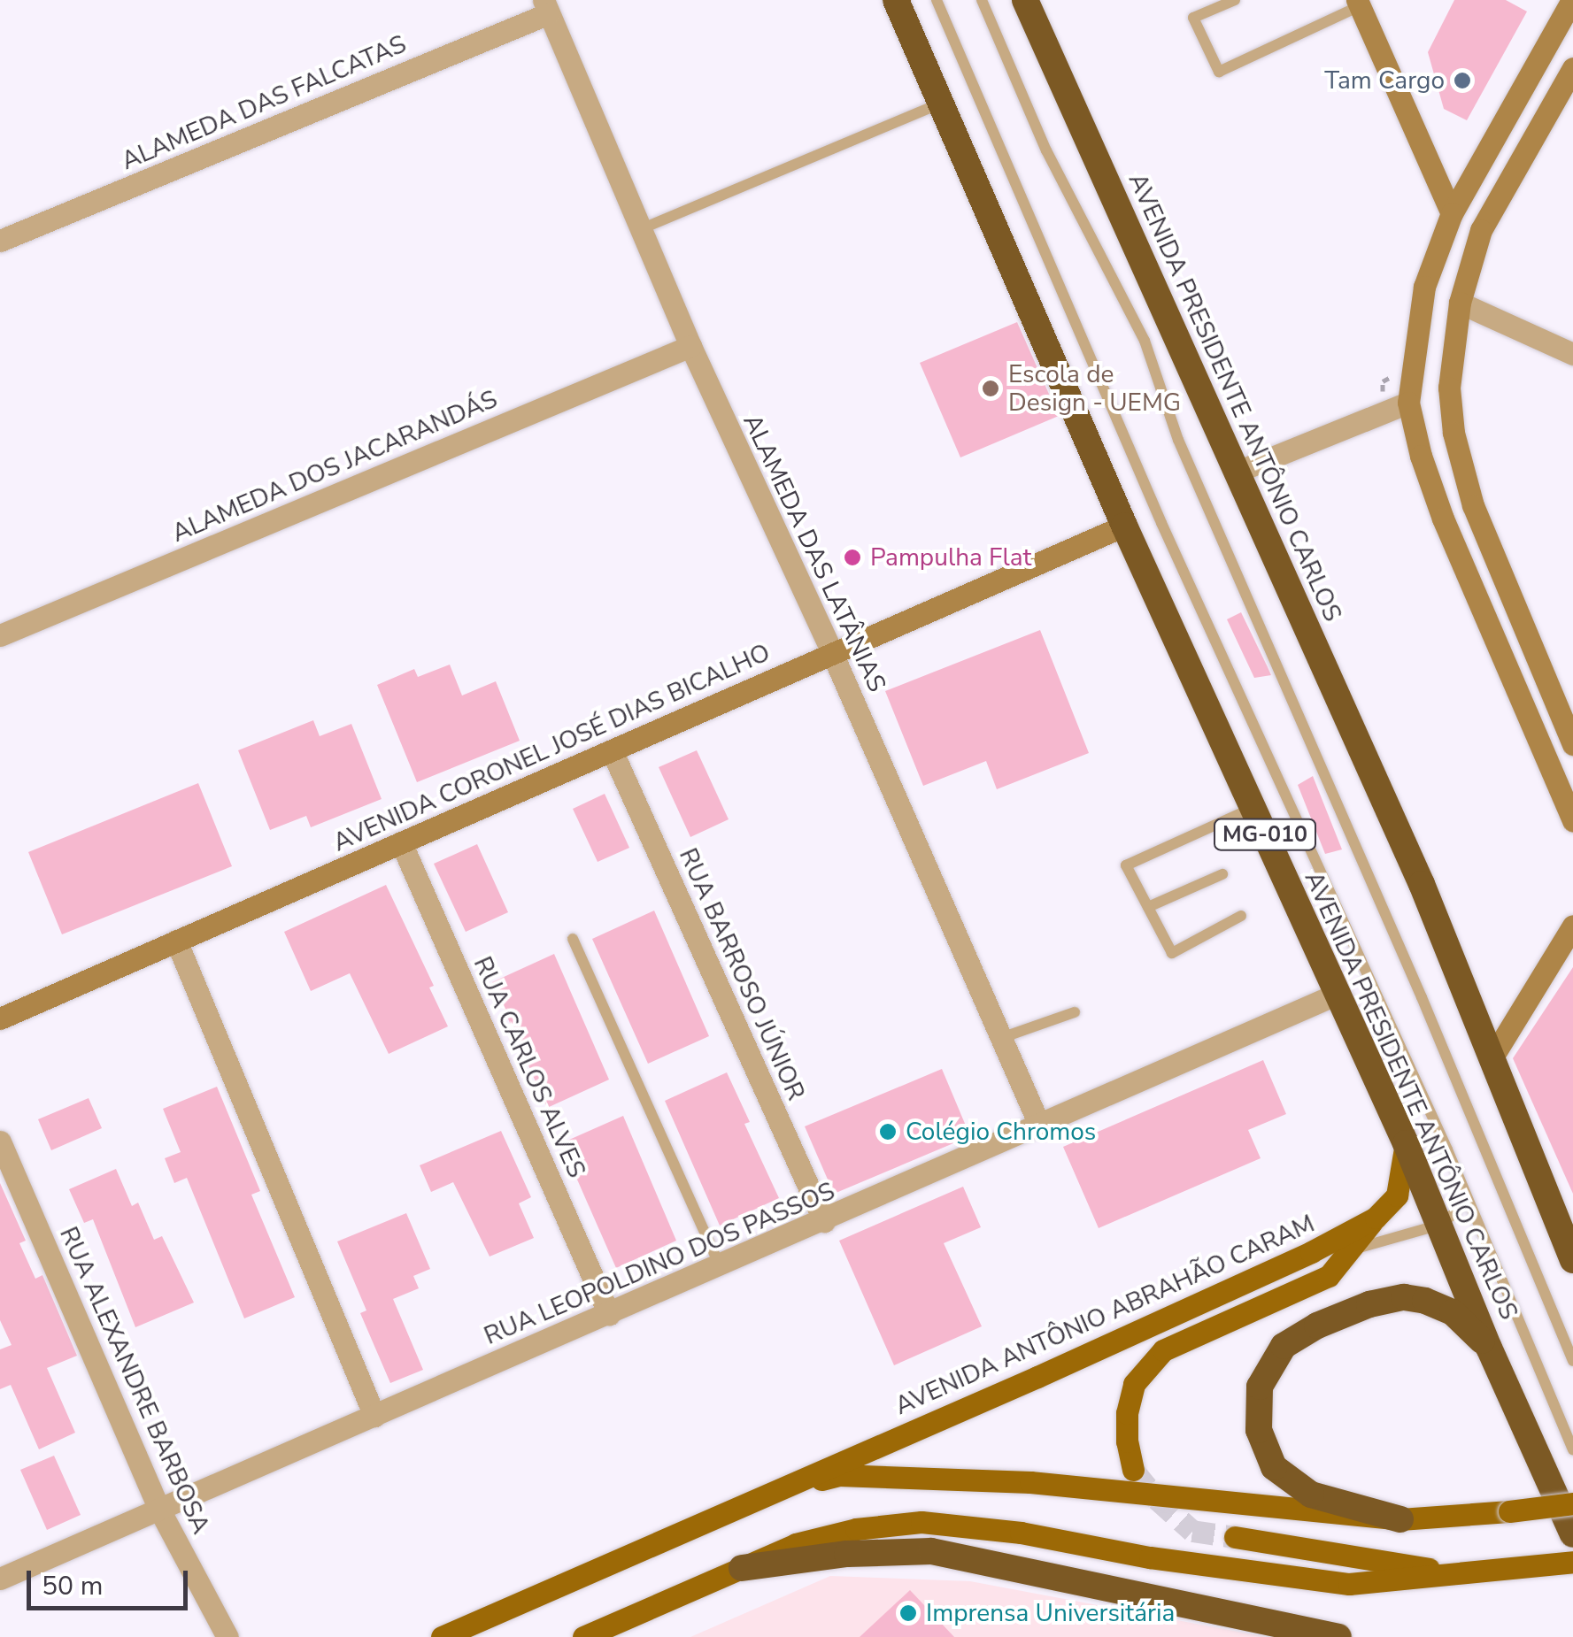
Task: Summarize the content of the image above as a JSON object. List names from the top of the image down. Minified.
{"streets":{"highway":["AVENIDA PRESIDENTE ANTÔNIO CARLOS","MG-010"],"main road":["AVENIDA ANTÔNIO ABRAHÃO CARAM"],"street":["ALAMEDA DAS FALCATAS","ALAMEDA DOS JACARANDÁS","ALAMEDA DAS LATÂNIAS","AVENIDA CORONEL JOSÉ DIAS BICALHO","RUA BARROSO JÚNIOR","RUA CARLOS ALVES","RUA LEOPOLDINO DOS PASSOS","RUA ALEXANDRE BARBOSA"]},"crossings":[["ALAMEDA DAS FALCATAS","ALAMEDA DAS LATÂNIAS"],["AVENIDA PRESIDENTE ANTÔNIO CARLOS","AVENIDA CORONEL JOSÉ DIAS BICALHO"],["AVENIDA PRESIDENTE ANTÔNIO CARLOS","RUA LEOPOLDINO DOS PASSOS"],["AVENIDA PRESIDENTE ANTÔNIO CARLOS","AVENIDA ANTÔNIO ABRAHÃO CARAM"],["ALAMEDA DOS JACARANDÁS","ALAMEDA DAS LATÂNIAS"],["ALAMEDA DAS LATÂNIAS","AVENIDA CORONEL JOSÉ DIAS BICALHO"],["ALAMEDA DAS LATÂNIAS","RUA LEOPOLDINO DOS PASSOS"],["AVENIDA CORONEL JOSÉ DIAS BICALHO","RUA BARROSO JÚNIOR"],["AVENIDA CORONEL JOSÉ DIAS BICALHO","RUA CARLOS ALVES"],["RUA BARROSO JÚNIOR","RUA LEOPOLDINO DOS PASSOS"],["RUA CARLOS ALVES","RUA LEOPOLDINO DOS PASSOS"],["RUA LEOPOLDINO DOS PASSOS","RUA ALEXANDRE BARBOSA"]],"places":["Tam Cargo","Escola de Design - UEMG","Pampulha Flat","Colégio Chromos","Imprensa Universitária"],"scale_bar":"50 m"}
